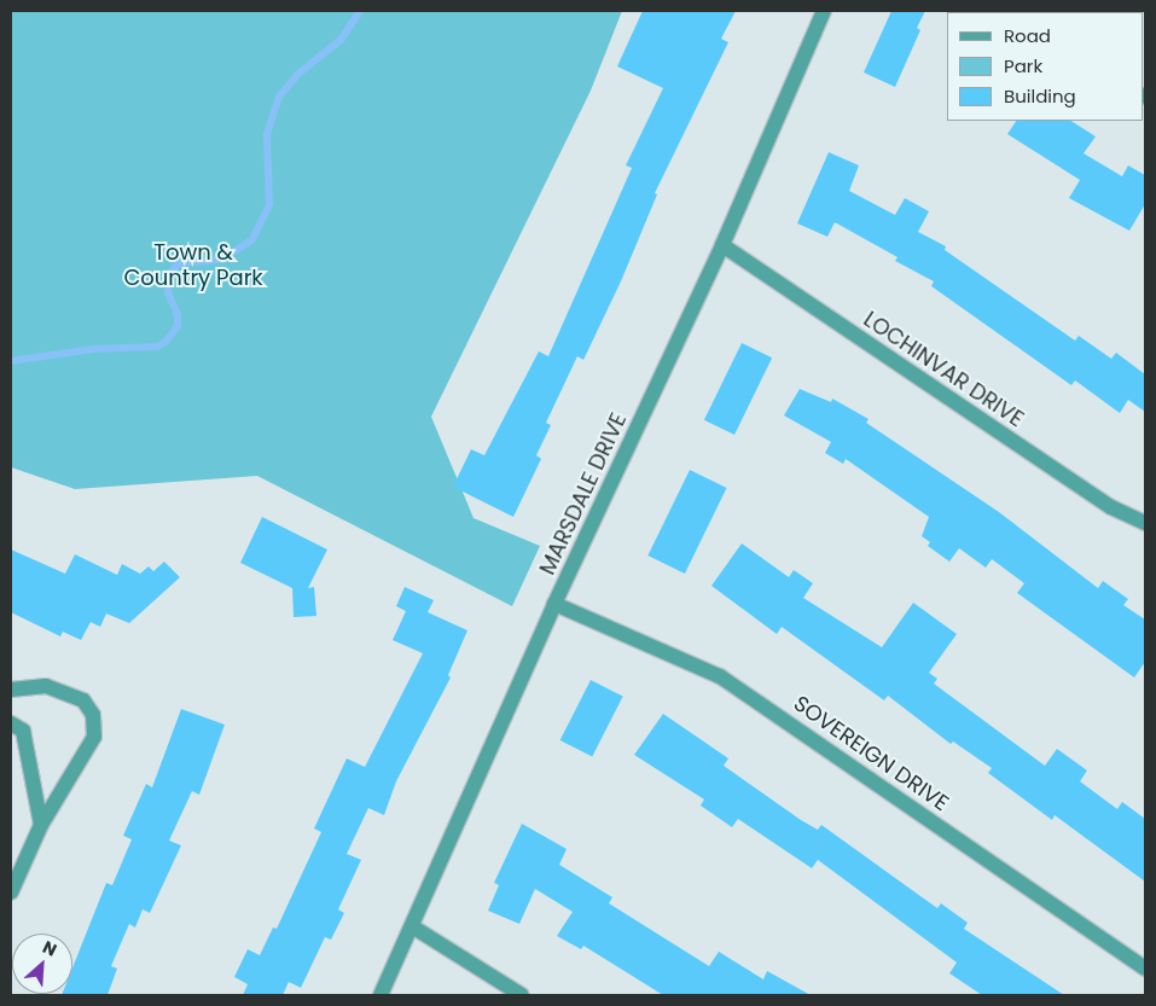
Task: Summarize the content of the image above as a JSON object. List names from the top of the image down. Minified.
{"streets":{"street":["LOCHINVAR DRIVE","MARSDALE DRIVE","SOVEREIGN DRIVE"]},"crossings":[["LOCHINVAR DRIVE","MARSDALE DRIVE"],["MARSDALE DRIVE","SOVEREIGN DRIVE"]],"parks":["Town & Country Park"],"legend":["Road","Park","Building"],"north":"top right"}
